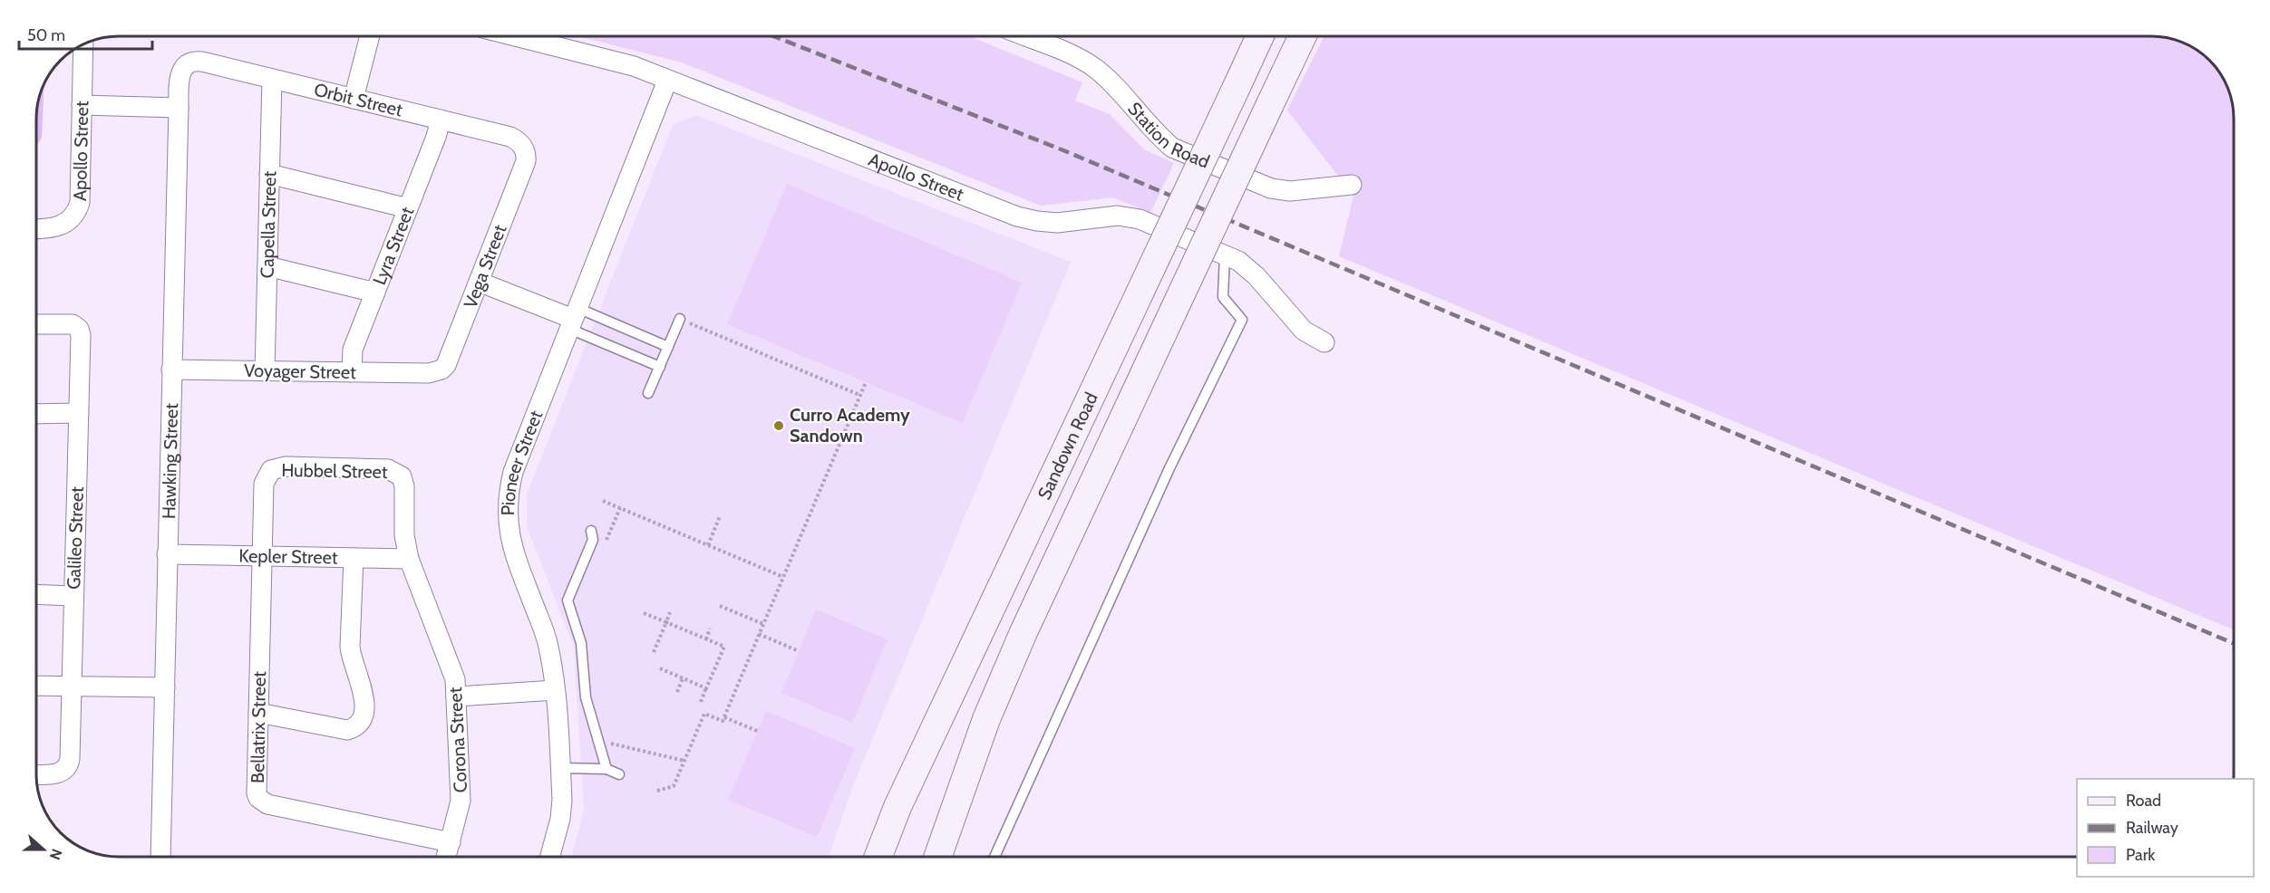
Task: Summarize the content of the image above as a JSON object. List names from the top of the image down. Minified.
{"streets":{"main road":["Sandown Road"],"street":["Orbit Street","Station Road","Apollo Street","Capella Street","Lyra Street","Vega Street","Voyager Street","Hawking Street","Pioneer Street","Hubbel Street","Galileo Street","Kepler Street","Bellatrix Street","Corona Street"]},"crossings":[["Orbit Street","Capella Street"],["Orbit Street","Lyra Street"],["Orbit Street","Vega Street"],["Orbit Street","Hawking Street"],["Apollo Street","Pioneer Street"],["Capella Street","Voyager Street"],["Lyra Street","Voyager Street"],["Vega Street","Voyager Street"],["Voyager Street","Hawking Street"],["Hawking Street","Kepler Street"],["Hubbel Street","Kepler Street"],["Hubbel Street","Bellatrix Street"],["Hubbel Street","Corona Street"],["Kepler Street","Bellatrix Street"],["Kepler Street","Corona Street"],["Bellatrix Street","Corona Street"]],"places":["Curro Academy Sandown"],"legend":["Road","Railway","Park"],"scale_bar":"50 m","north":"right"}
